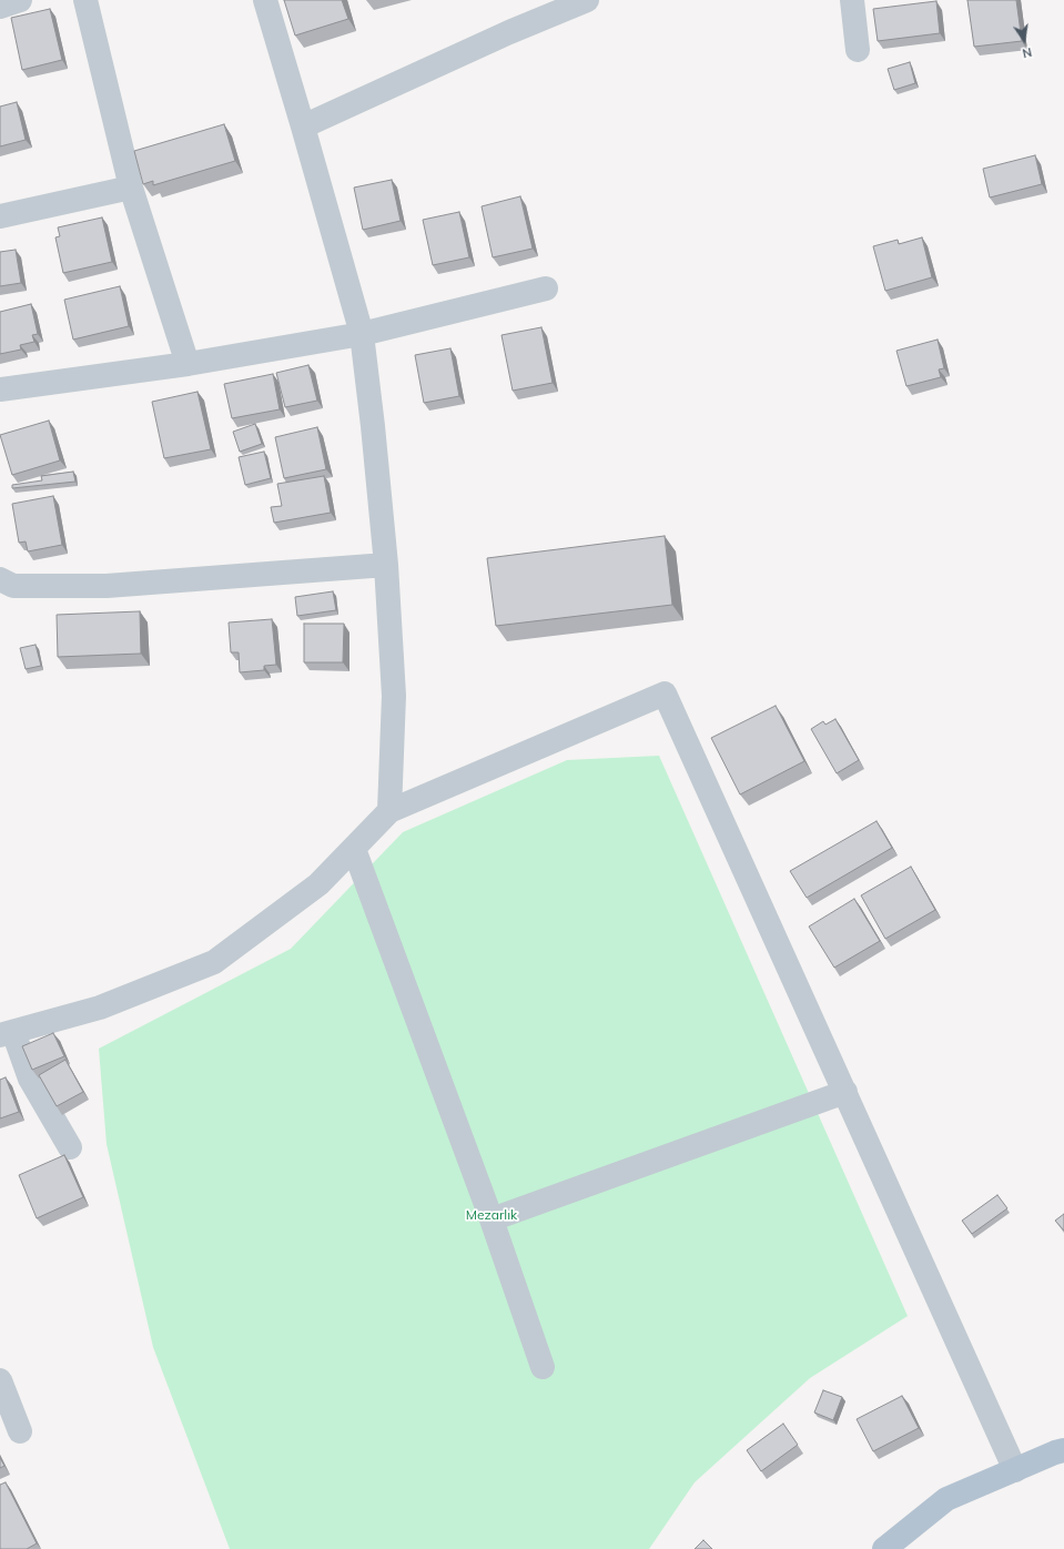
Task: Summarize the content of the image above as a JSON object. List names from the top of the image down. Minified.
{"parks":["Mezarlık"],"north":"bottom"}
